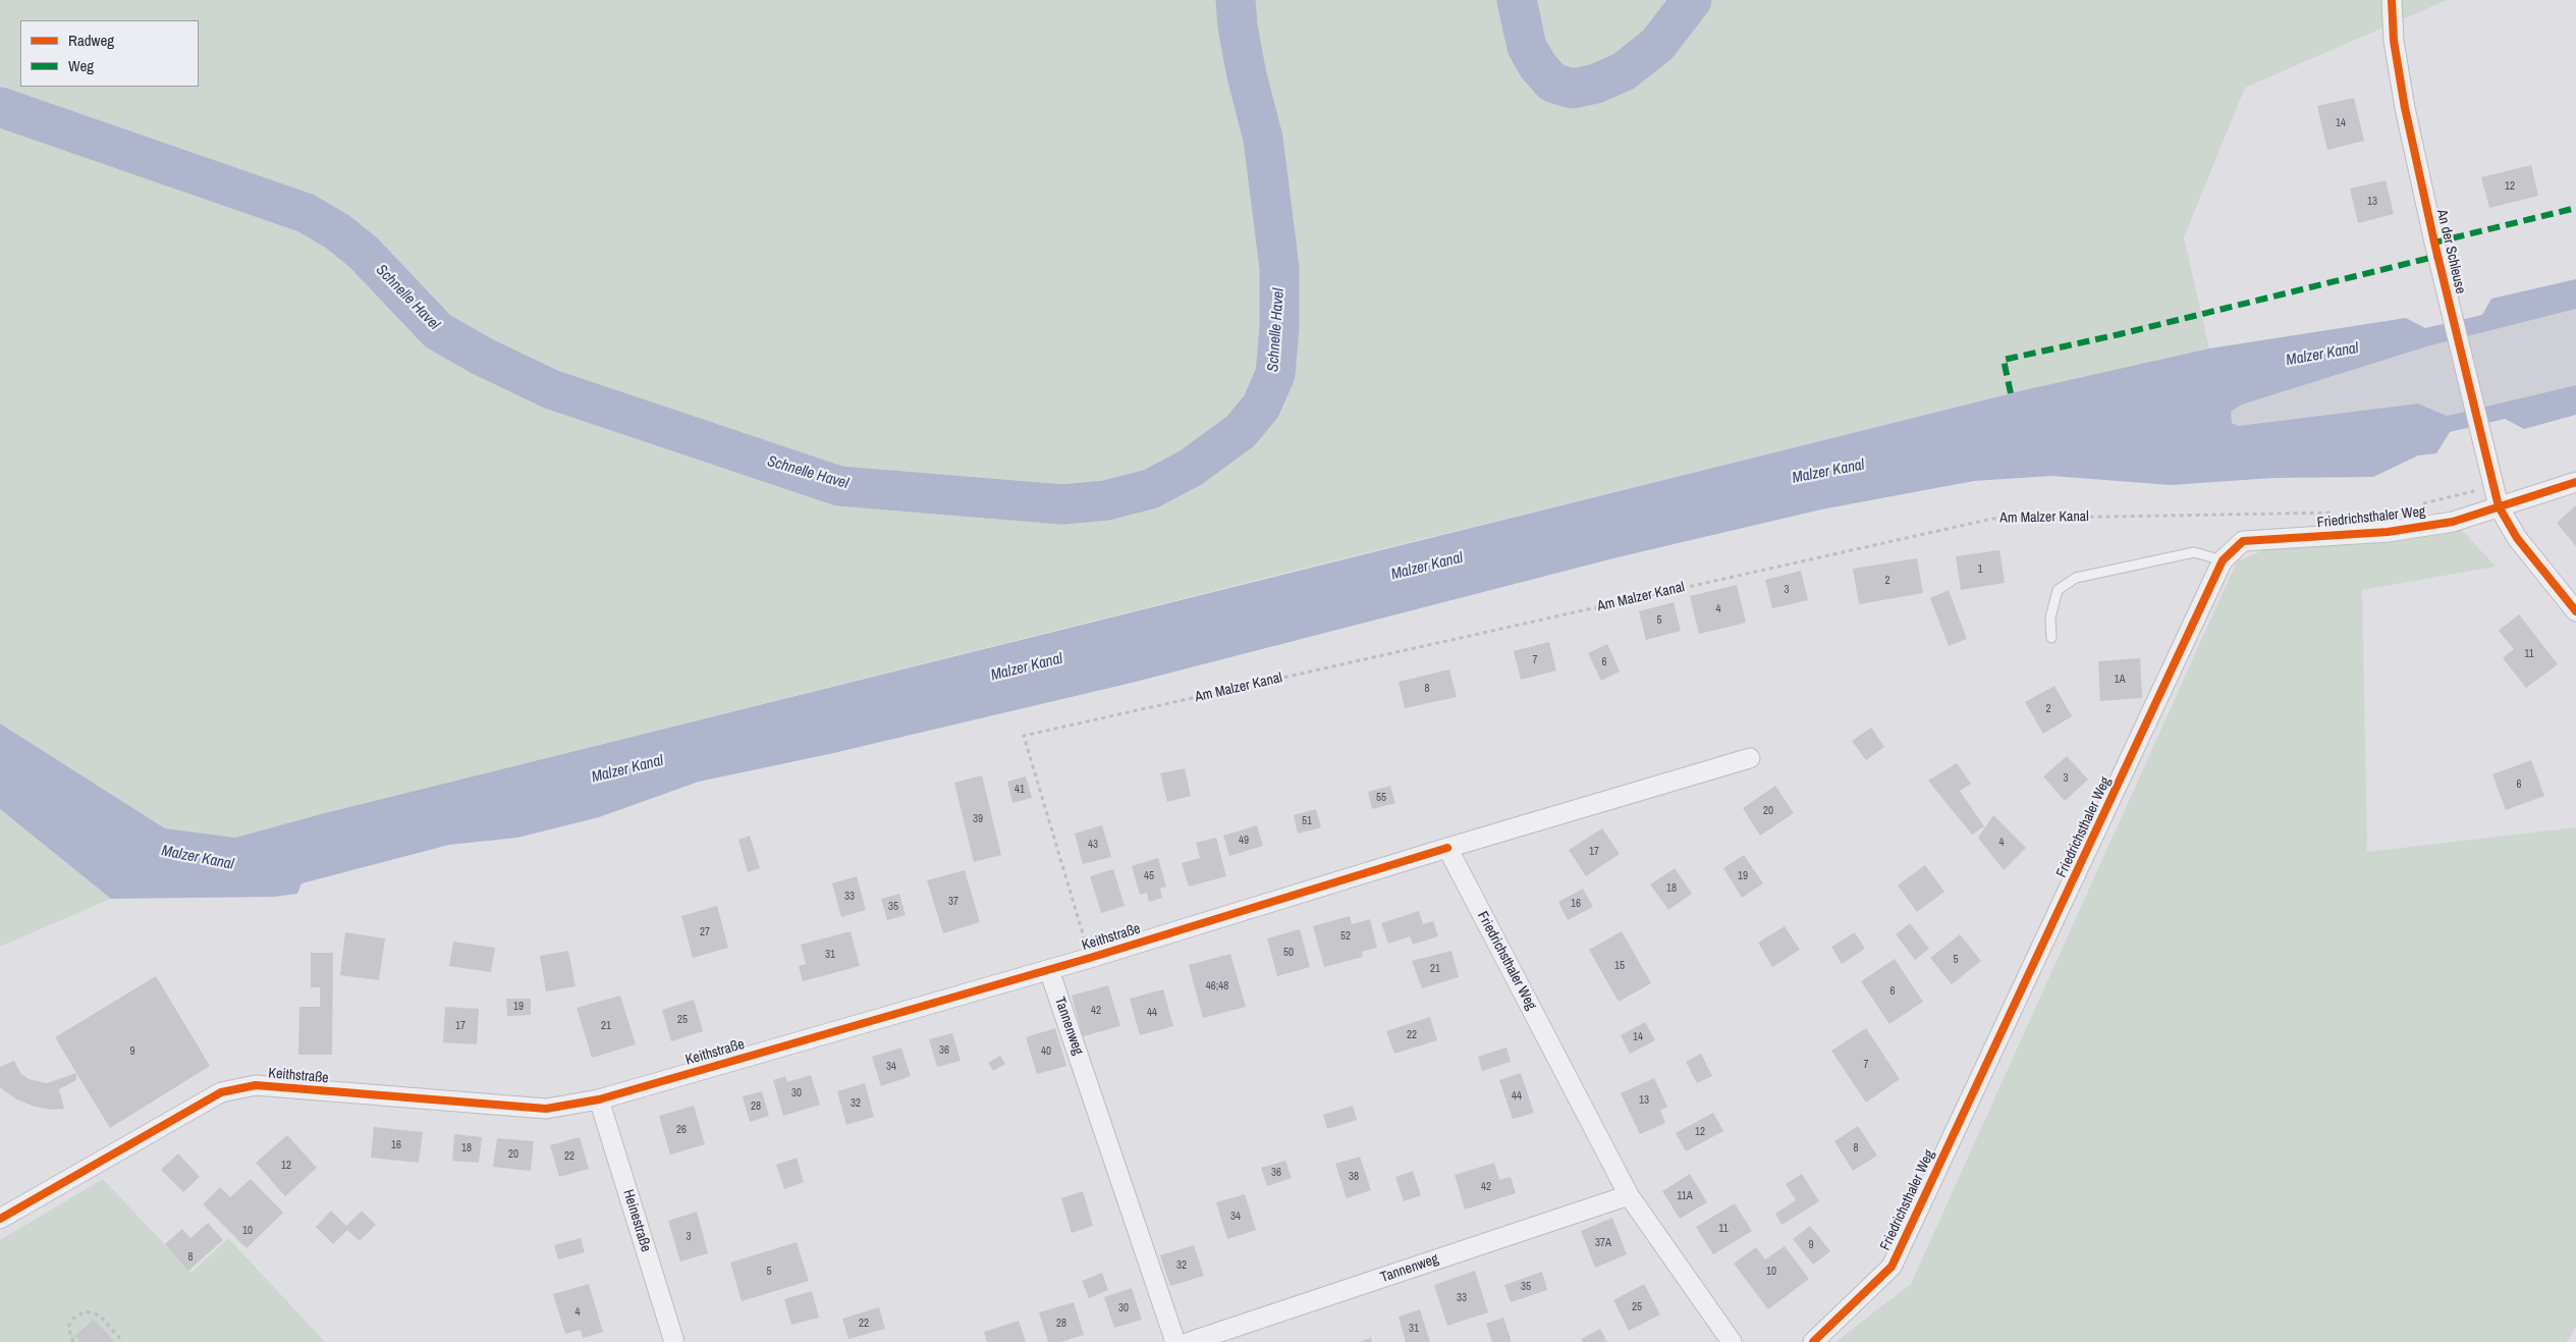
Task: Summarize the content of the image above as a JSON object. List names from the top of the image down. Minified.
{"streets":{"street":["An der Schleuse","Friedrichsthaler Weg","Keithstraße","Tannenweg","Heinestraße"],"path":["Am Malzer Kanal"]},"crossings":[["An der Schleuse","Friedrichsthaler Weg"],["Am Malzer Kanal","Keithstraße"],["Friedrichsthaler Weg","Keithstraße"],["Friedrichsthaler Weg","Tannenweg"],["Keithstraße","Tannenweg"],["Keithstraße","Heinestraße"]],"water":["Schnelle Havel","Malzer Kanal"],"house_numbers":["14","12","13","1","2","3","4","5","11","7","6","1A","8","2","3","6","41","55","20","39","51","49","4","43","17","45","19","18","33","37","16","35","27","52","50","31","5","15","21","46;48","6","19","42","44","25","17","21","22","14","36","9","40","7","34","30","44","13","32","28","26","12","16","18","8","20","22","12","36","38","42","11A","34","11","10","3","37A","9","8","32","5","10","35","33","25","30","4","22","28","31"],"legend":["Radweg","Weg"]}
